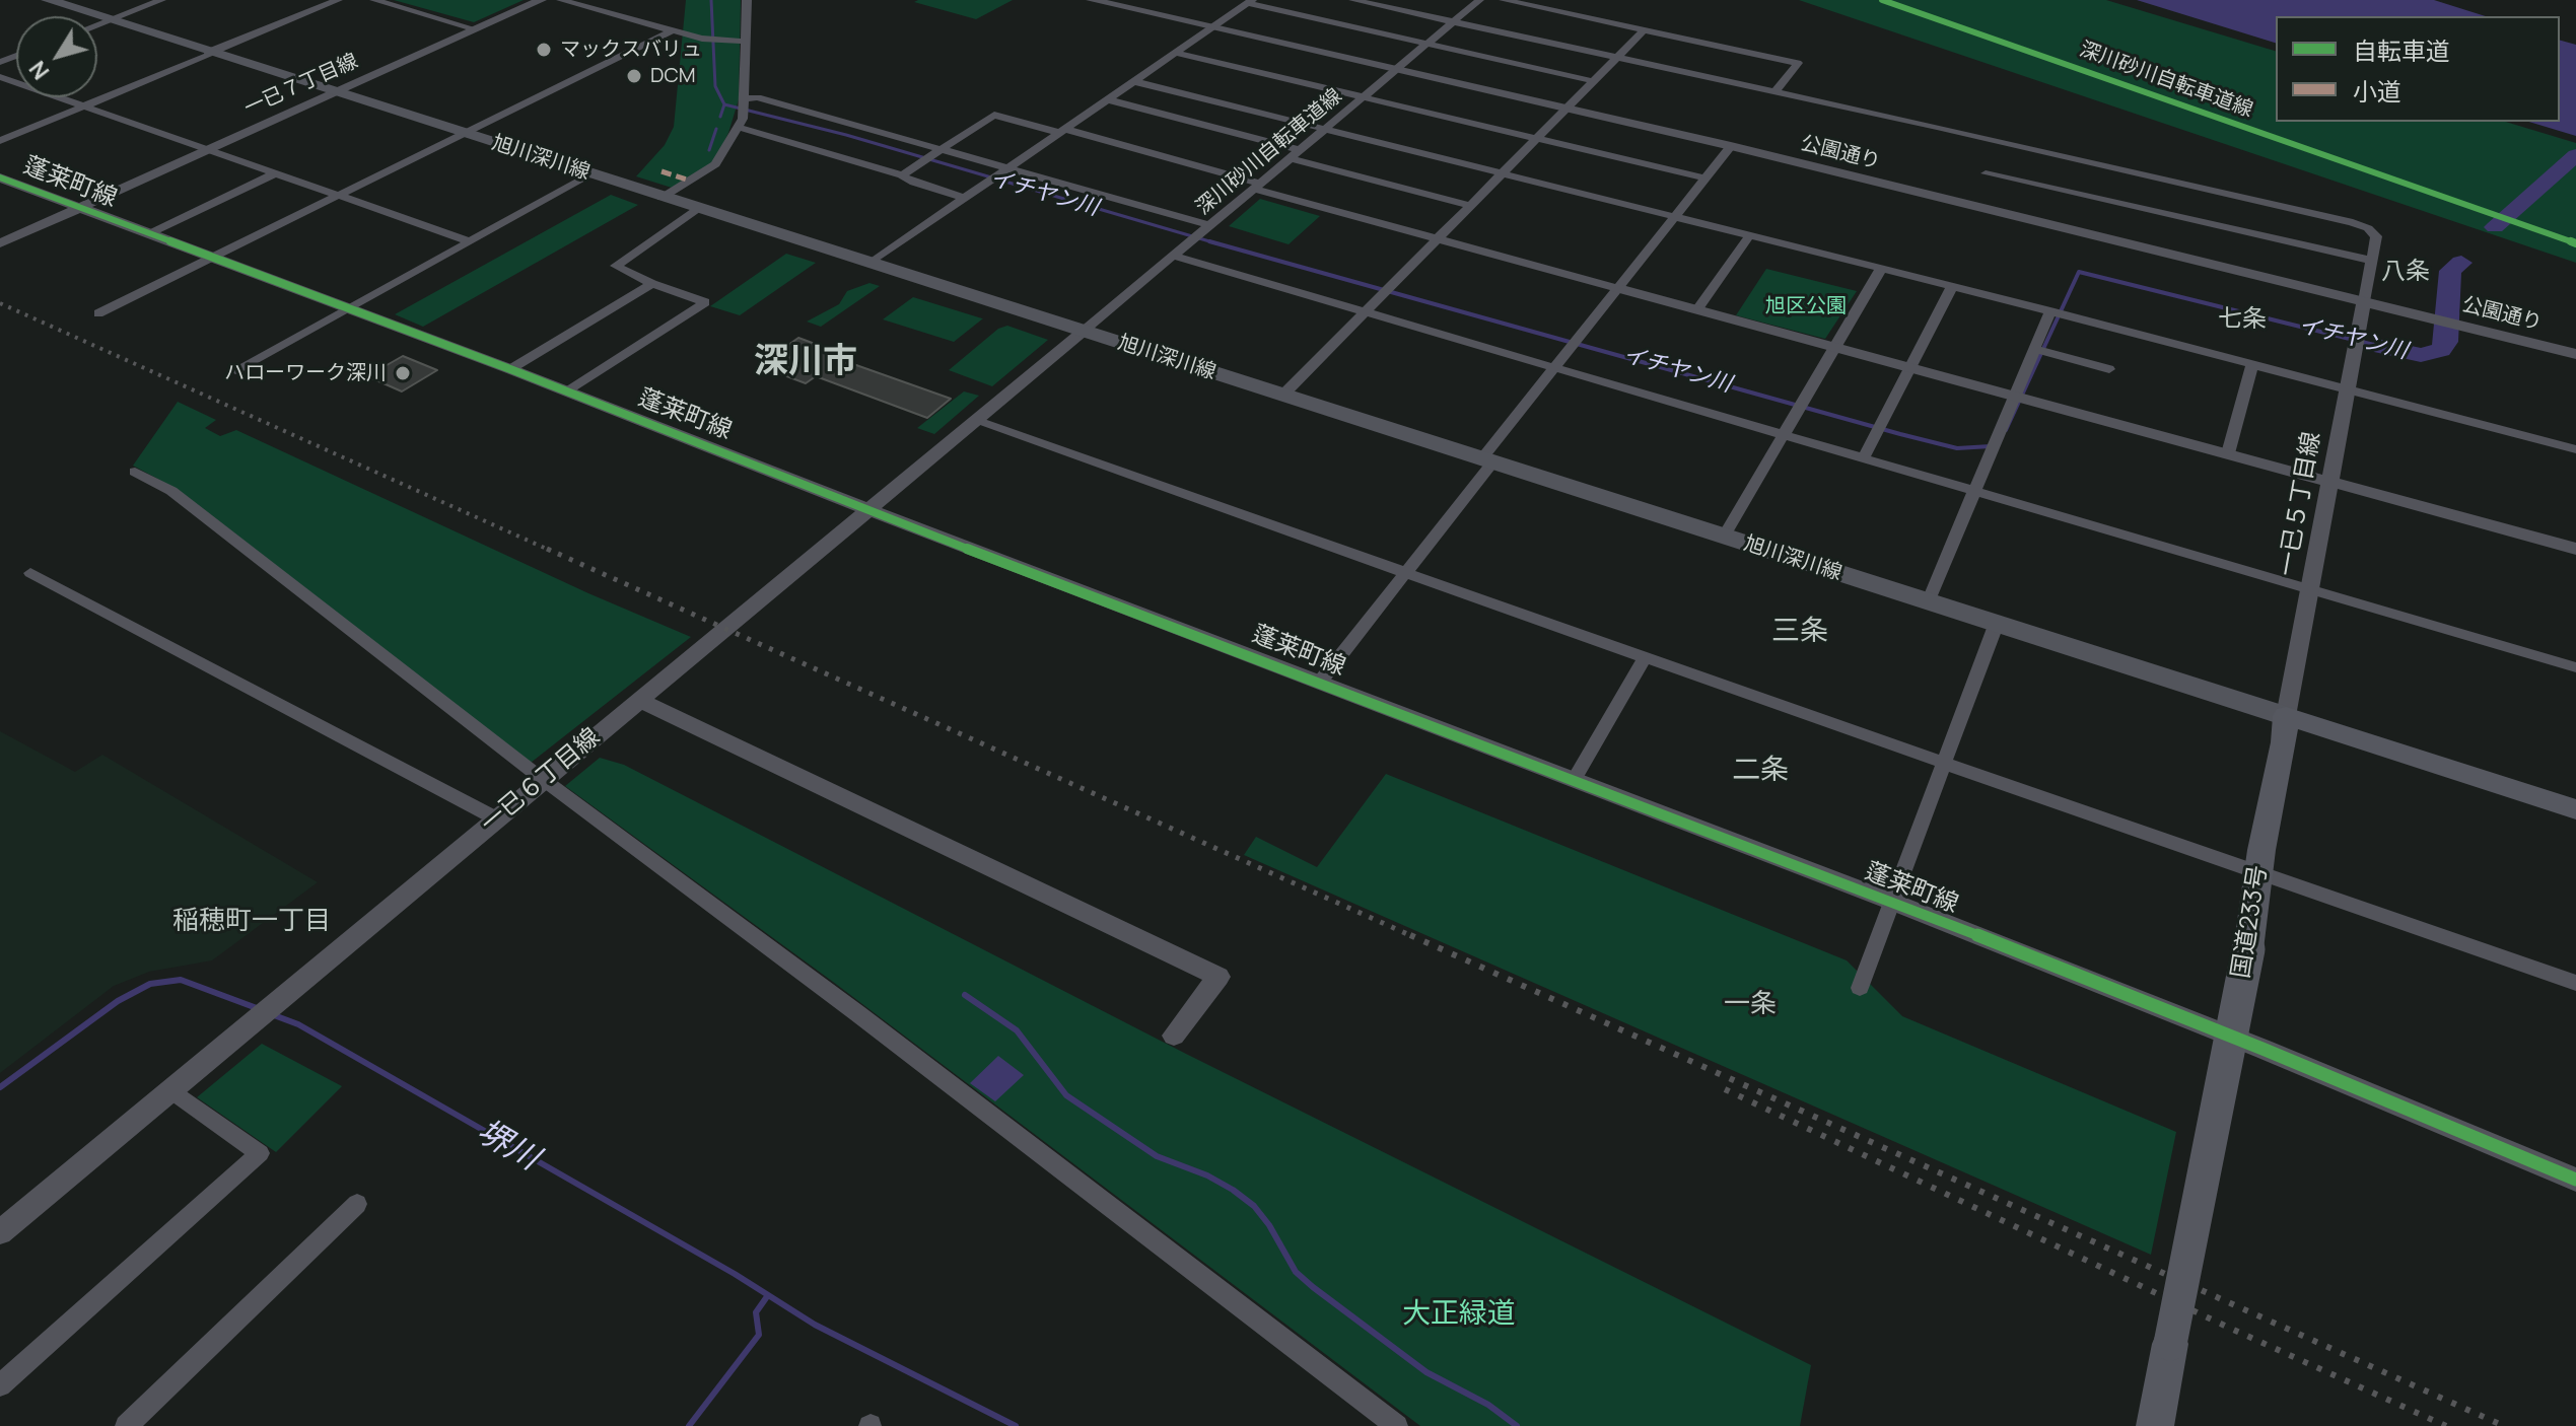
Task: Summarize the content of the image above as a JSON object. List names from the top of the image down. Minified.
{"streets":{"highway":["国道233号"],"main road":["旭川深川線"],"street":["深川砂川自転車道線","一已７丁目線","公園通り","蓬莱町線","一已５丁目線","一已６丁目線"]},"crossings":[["深川砂川自転車道線","公園通り"],["深川砂川自転車道線","旭川深川線"],["深川砂川自転車道線","一已６丁目線"],["一已７丁目線","旭川深川線"],["一已７丁目線","蓬莱町線"],["公園通り","一已５丁目線"],["旭川深川線","一已５丁目線"],["旭川深川線","一已６丁目線"],["旭川深川線","国道233号"],["蓬莱町線","一已６丁目線"],["一已５丁目線","国道233号"]],"districts":["八条","七条","深川市","三条","二条","稲穂町一丁目","一条"],"water":["イチヤン川","堺川"],"parks":["旭区公園","大正緑道"],"places":["マックスバリュ","DCM","ハローワーク深川"],"legend":["自転車道","小道"],"north":"bottom left"}
